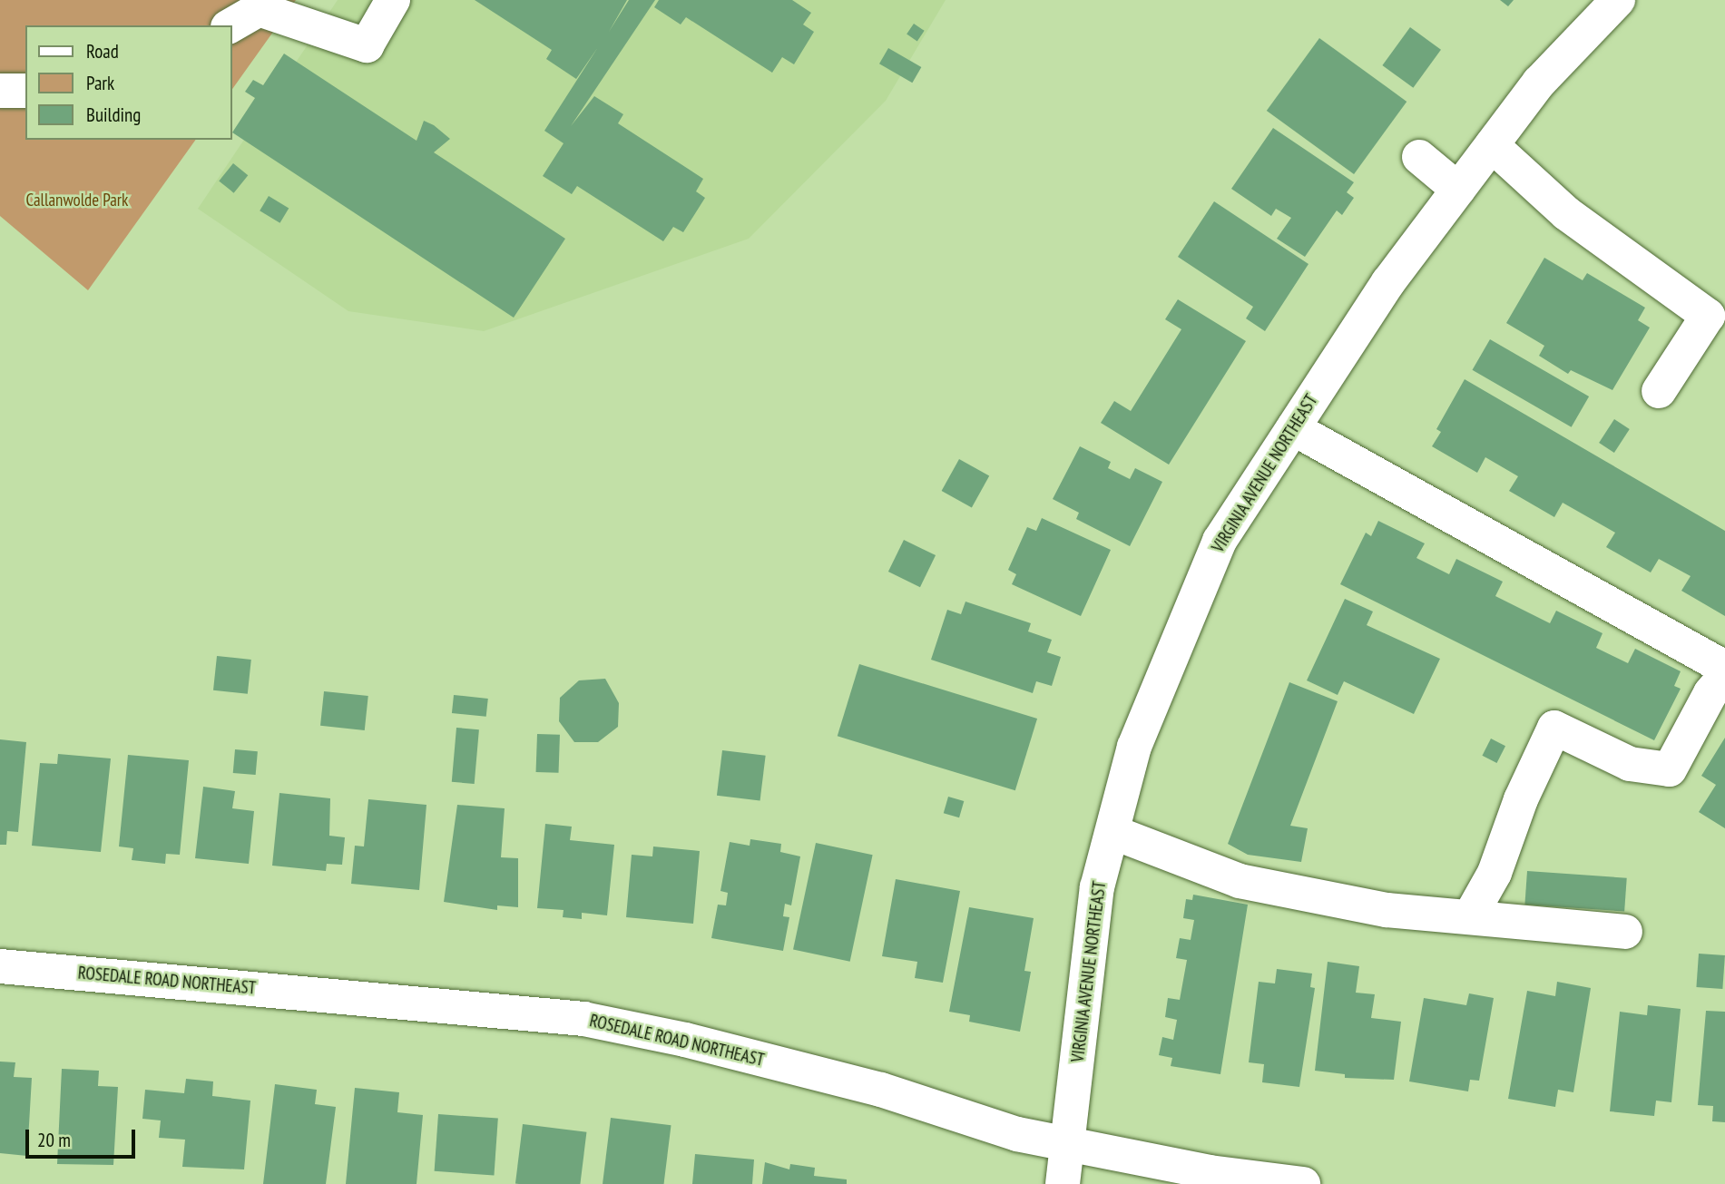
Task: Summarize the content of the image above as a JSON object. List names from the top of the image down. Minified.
{"streets":{"street":["VIRGINIA AVENUE NORTHEAST","ROSEDALE ROAD NORTHEAST"]},"crossings":[["VIRGINIA AVENUE NORTHEAST","ROSEDALE ROAD NORTHEAST"]],"parks":["Callanwolde Park"],"legend":["Road","Park","Building"],"scale_bar":"20 m"}
